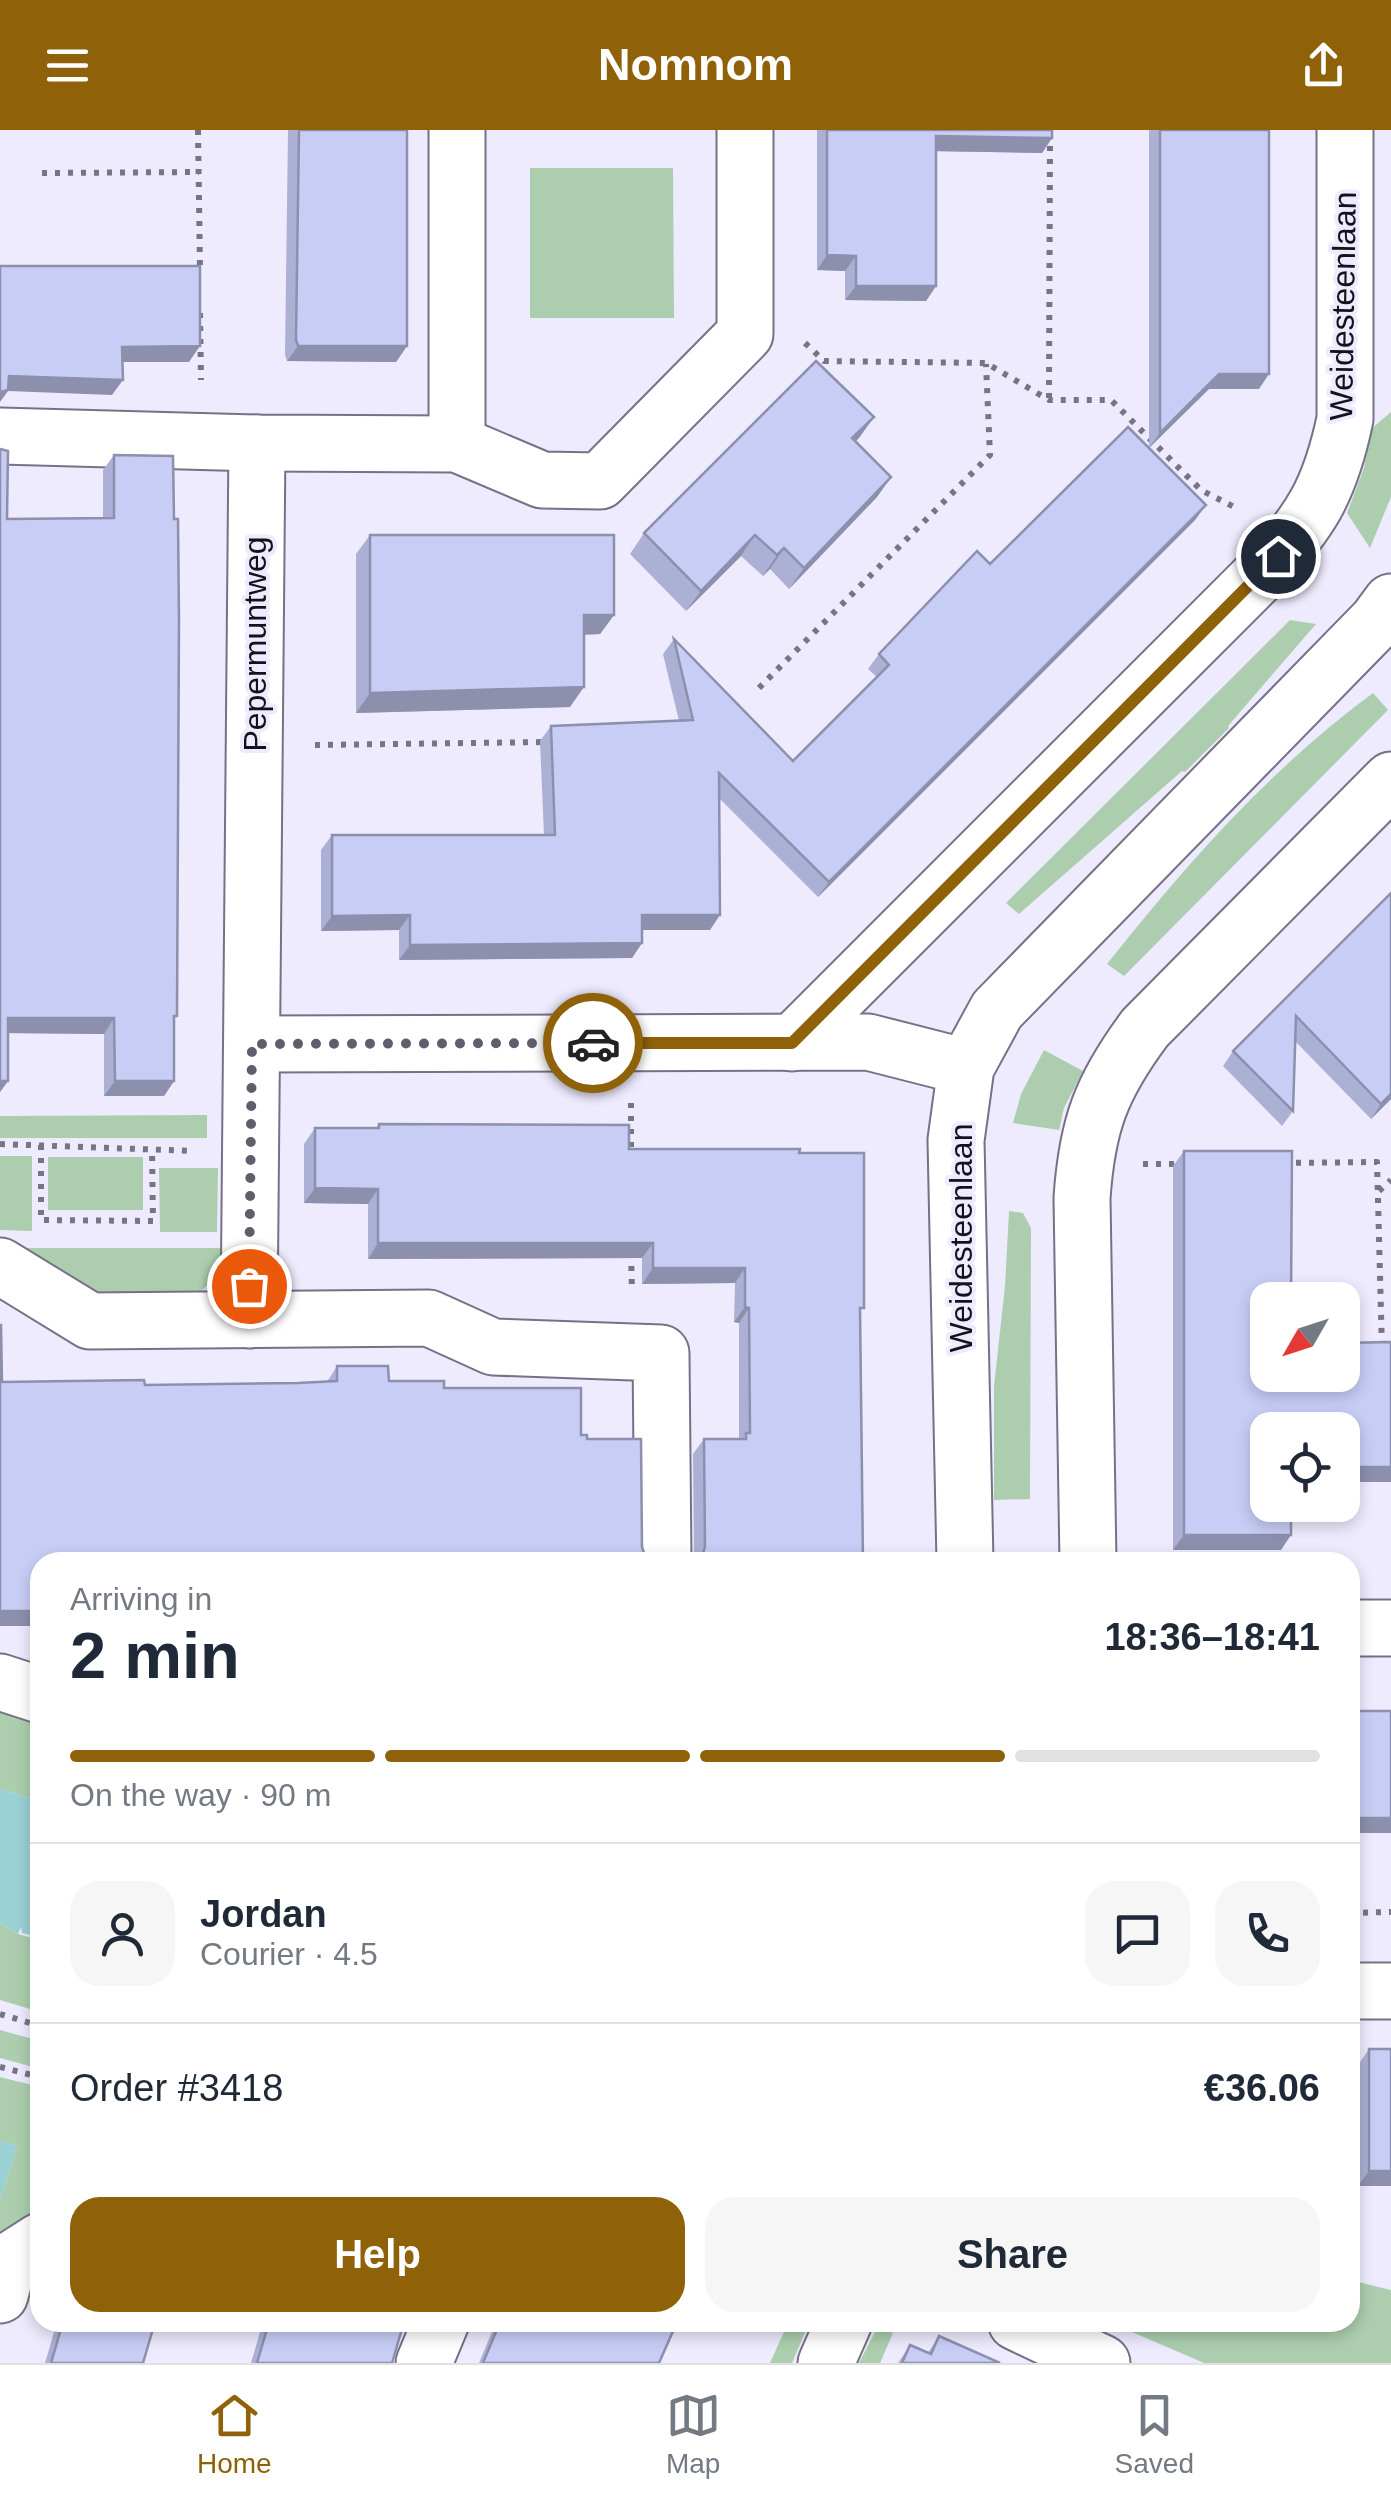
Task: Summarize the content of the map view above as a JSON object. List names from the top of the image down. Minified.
{"streets":{"street":["Weidesteenlaan","Pepermuntweg"]},"north":"bottom left","page":{"header":"Nomnom","heading":["2 min","Arriving in","18:36–18:41"],"panel":["Jordan","Courier · 4.5","Order #3418","€36.06"],"bar":"On the way · 90 m","buttons":["Help","Share"],"tabs":["Home","Map","Saved"]}}
